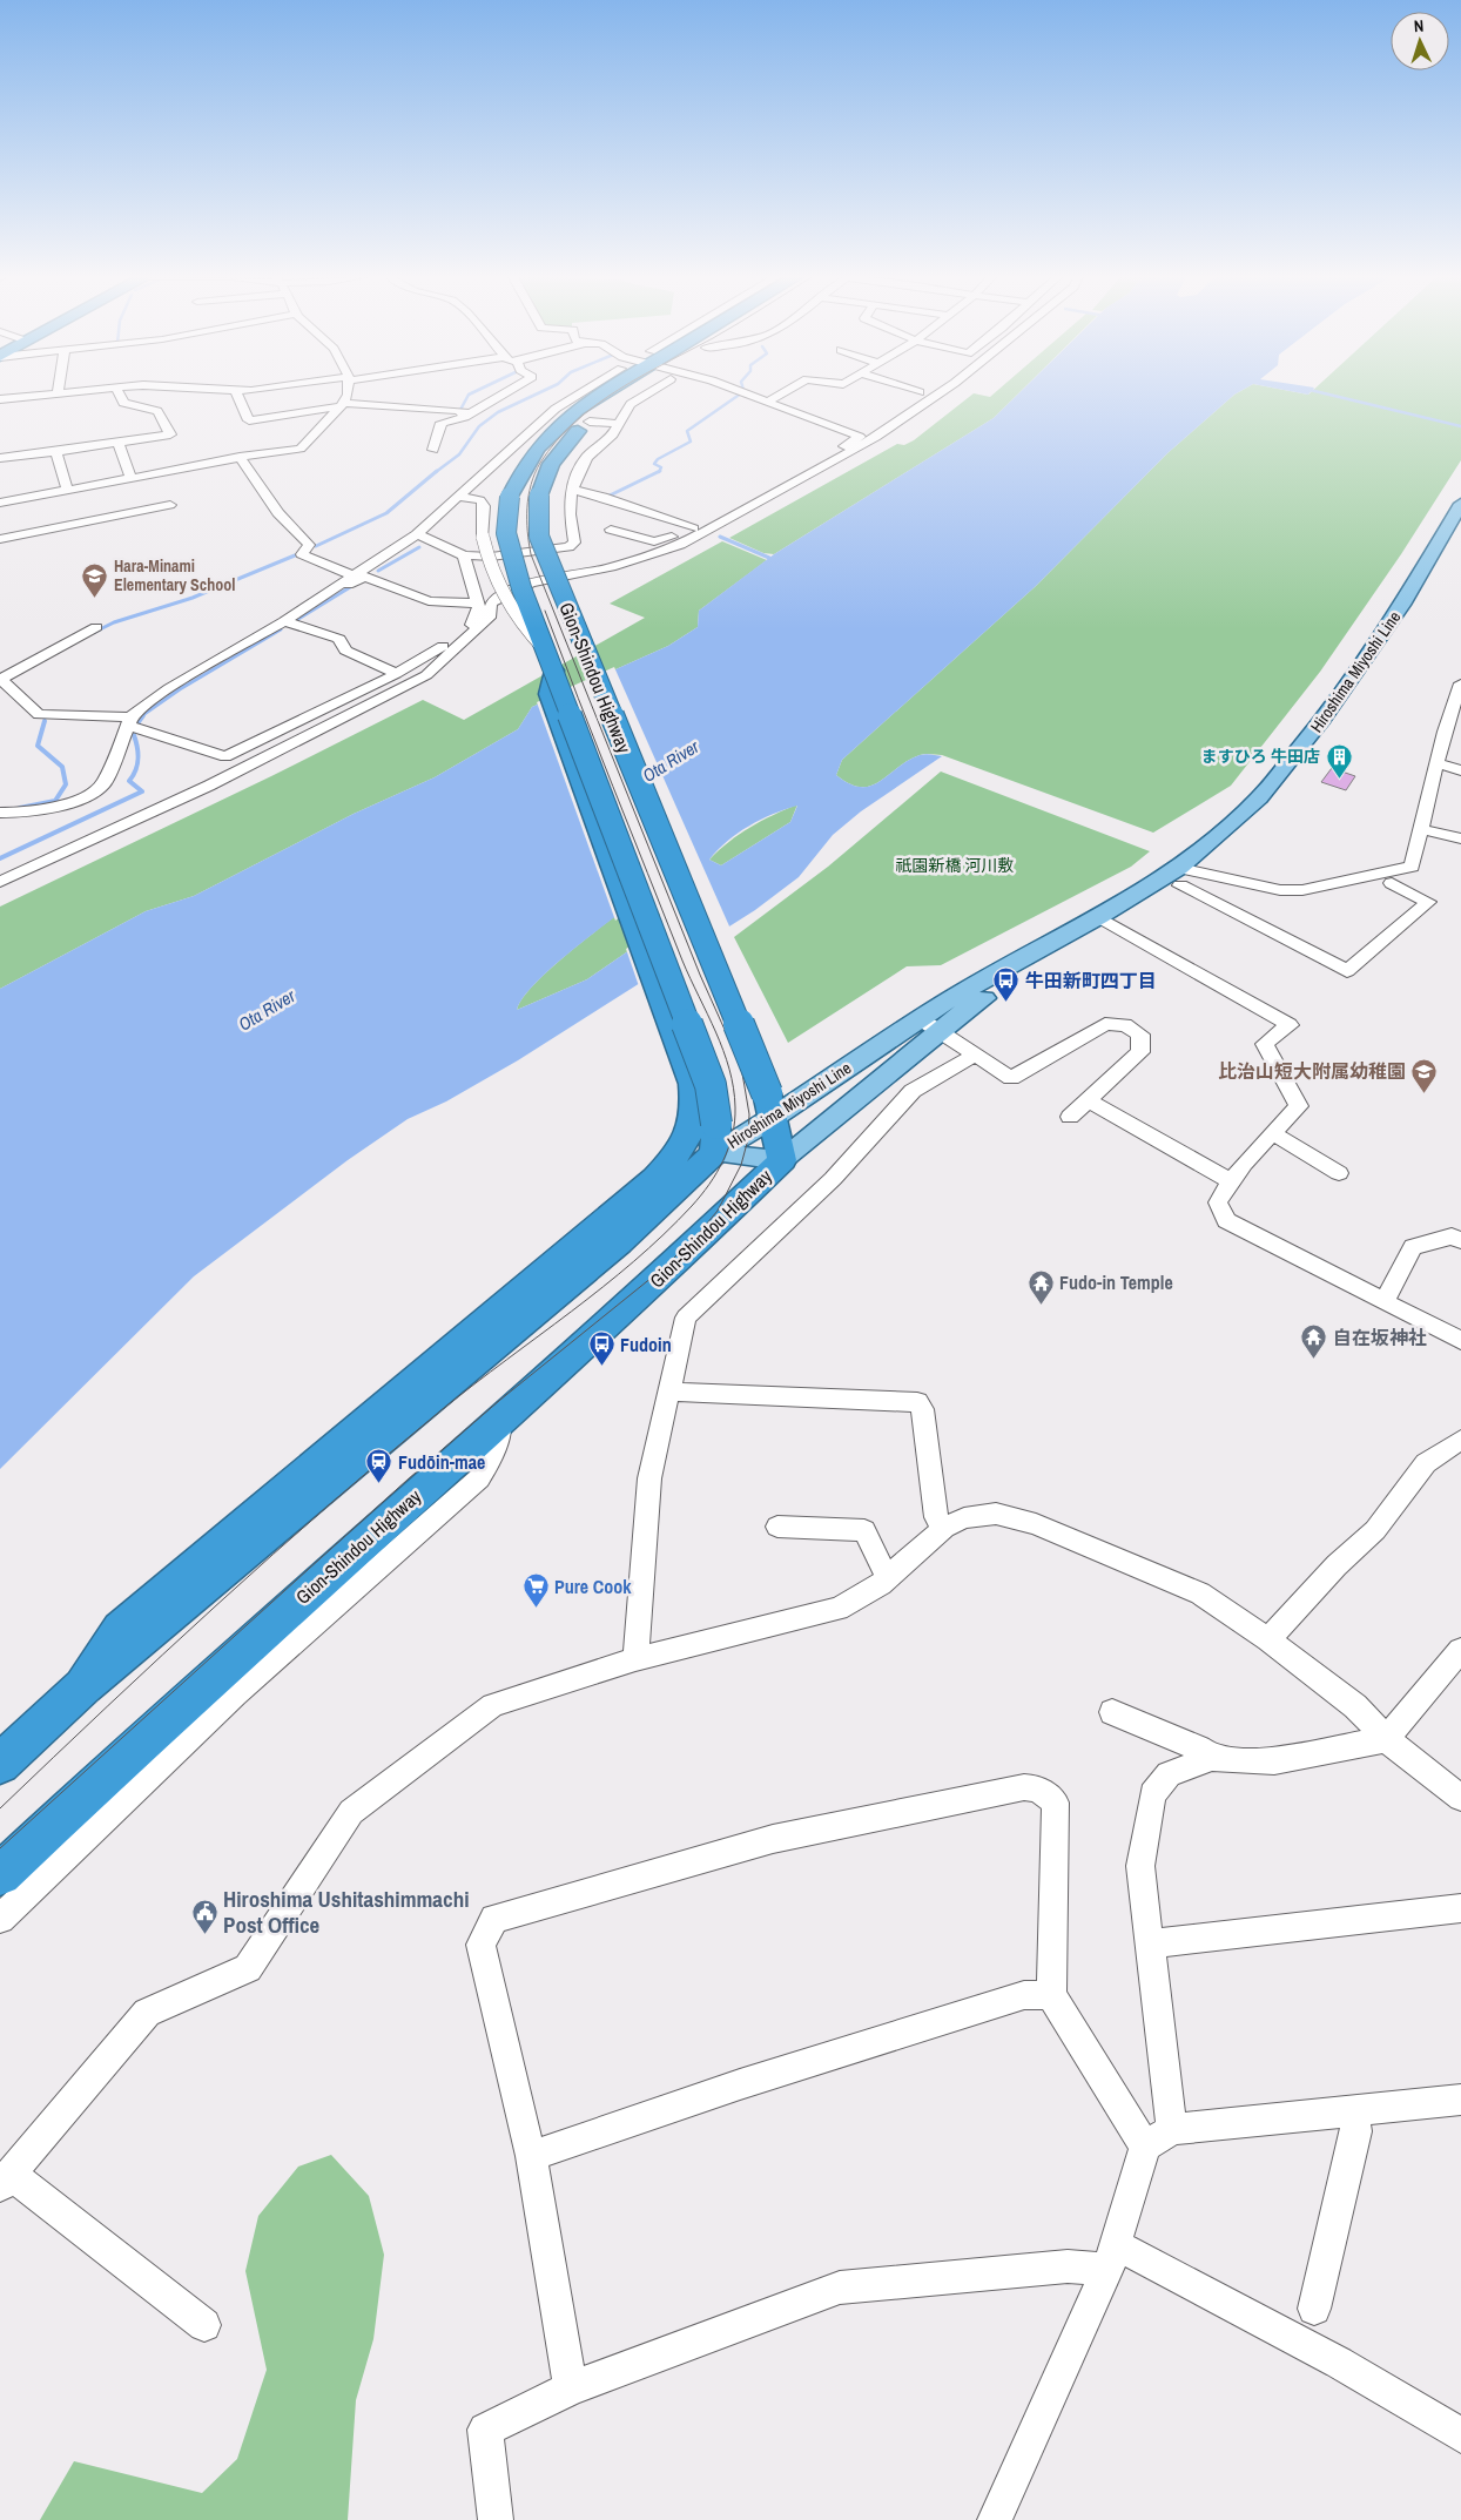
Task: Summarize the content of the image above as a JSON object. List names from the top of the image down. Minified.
{"streets":{"highway":["Gion-Shindou Highway"],"main road":["Hiroshima Miyoshi Line"]},"crossings":[["Hiroshima Miyoshi Line","Gion-Shindou Highway"]],"water":["Ota River"],"parks":["祇園新橋 河川敷"],"places":{"school or university":["Hara-Minami Elementary School","比治山短大附属幼稚園"],"building":["ますひろ 牛田店"],"bus stop":["牛田新町四丁目","Fudoin"],"temple":["Fudo-in Temple","自在坂神社"],"station":["Fudōin-mae"],"supermarket":["Pure Cook"],"public building":["Hiroshima Ushitashimmachi Post Office"]},"north":"top"}
